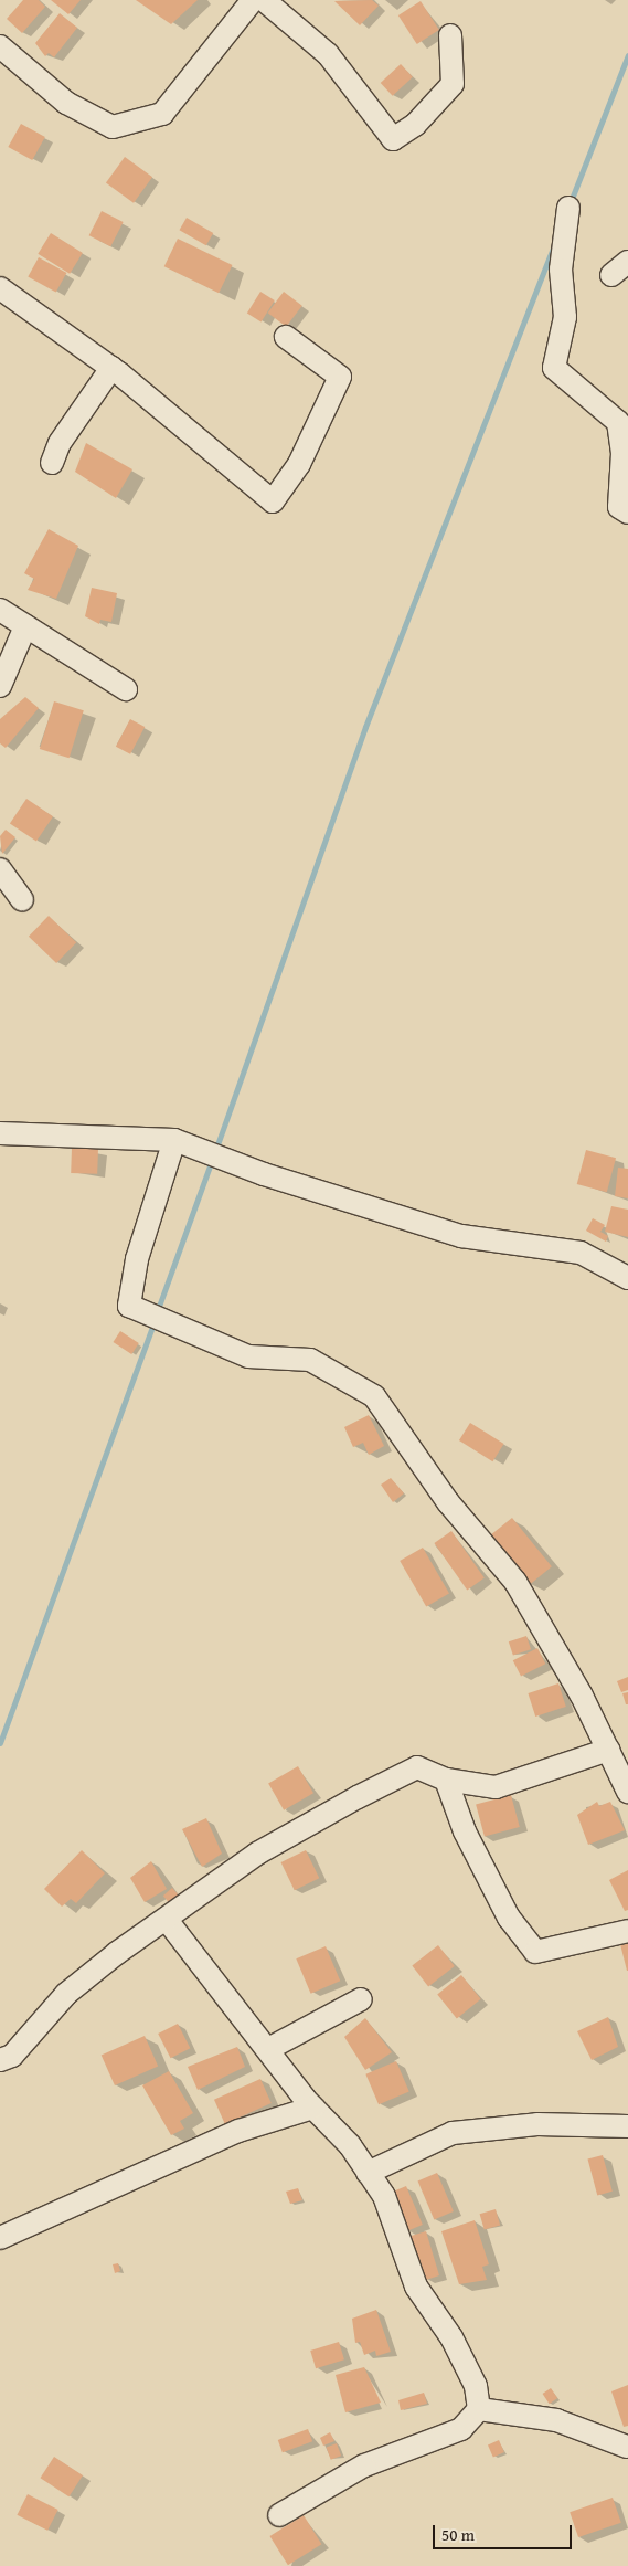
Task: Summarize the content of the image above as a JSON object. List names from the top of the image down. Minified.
{"scale_bar":"50 m"}
